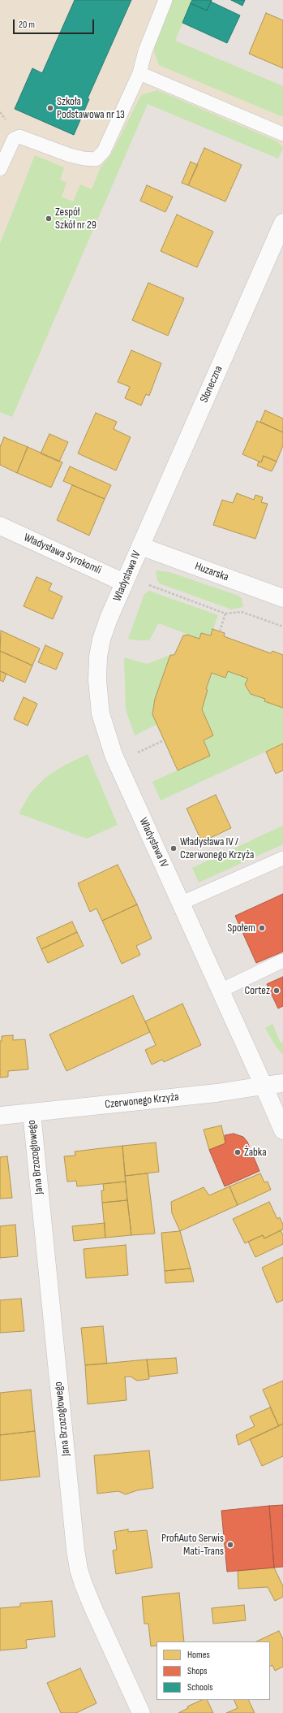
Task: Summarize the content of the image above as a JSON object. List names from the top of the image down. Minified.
{"streets":{"street":["Słoneczna","Władysława Syrokomli","Huzarska","Władysława IV","Czerwonego Krzyża","Jana Brzozogłowego"]},"crossings":[["Słoneczna","Huzarska"],["Słoneczna","Władysława IV"],["Władysława Syrokomli","Władysława IV"],["Huzarska","Władysława IV"],["Władysława IV","Czerwonego Krzyża"],["Czerwonego Krzyża","Jana Brzozogłowego"]],"places":["Szkoła Podstawowa nr 13","Zespół Szkół nr 29","Władysława IV / Czerwonego Krzyża","Społem","Cortez","Żabka","ProfiAuto Serwis Mati-Trans"],"legend":["Homes","Shops","Schools"],"scale_bar":"20 m"}
